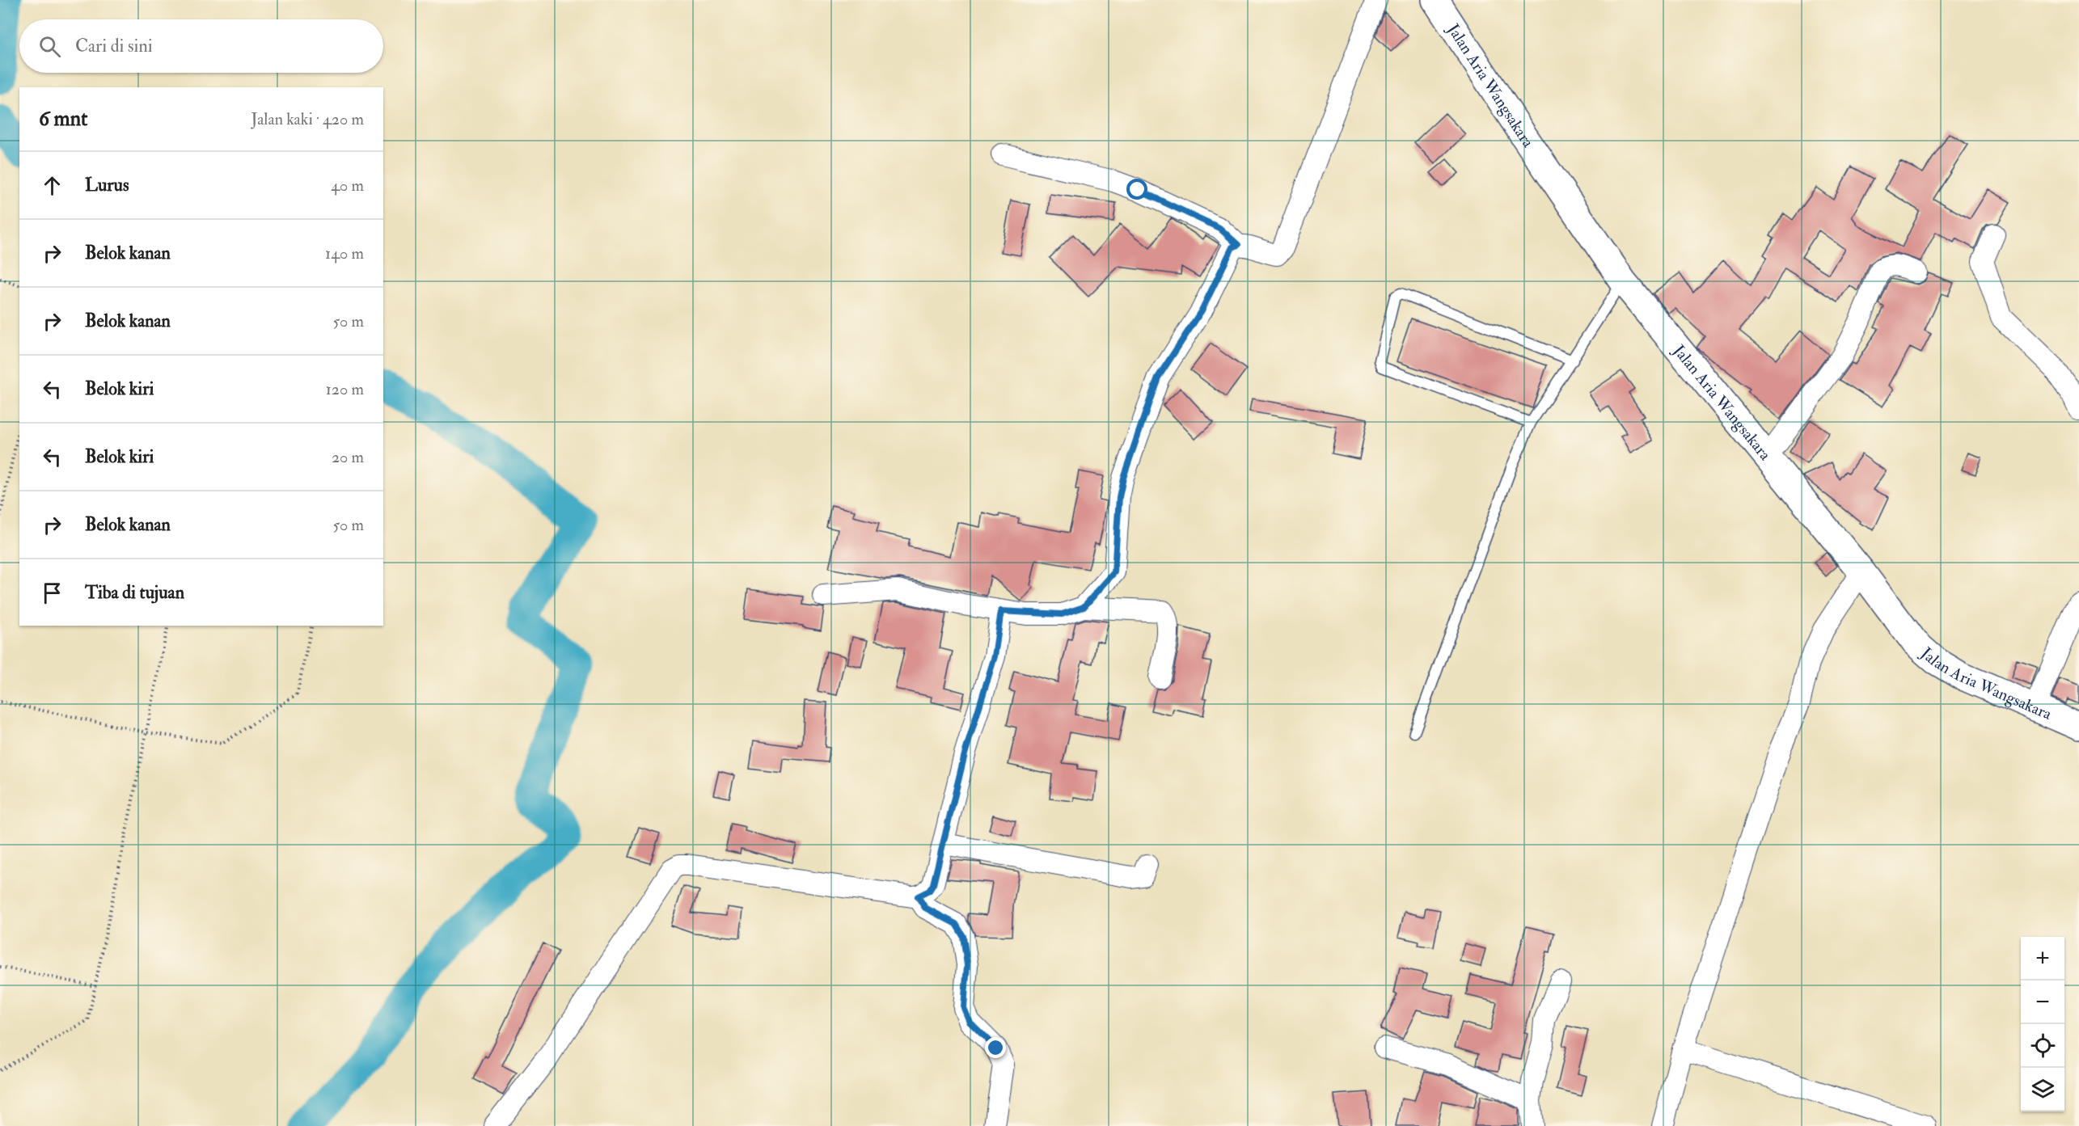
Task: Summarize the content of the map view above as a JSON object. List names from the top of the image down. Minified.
{"streets":{"street":["Jalan Aria Wangsakara"]},"page":{"search":"Cari di sini","heading":["6 mnt","Jalan kaki · 420 m"],"list":[["Lurus","40 m"],["Belok kanan","140 m"],["Belok kanan","50 m"],["Belok kiri","120 m"],["Belok kiri","20 m"],["Belok kanan","50 m"],"Tiba di tujuan"],"map_buttons":["+","−"]}}
